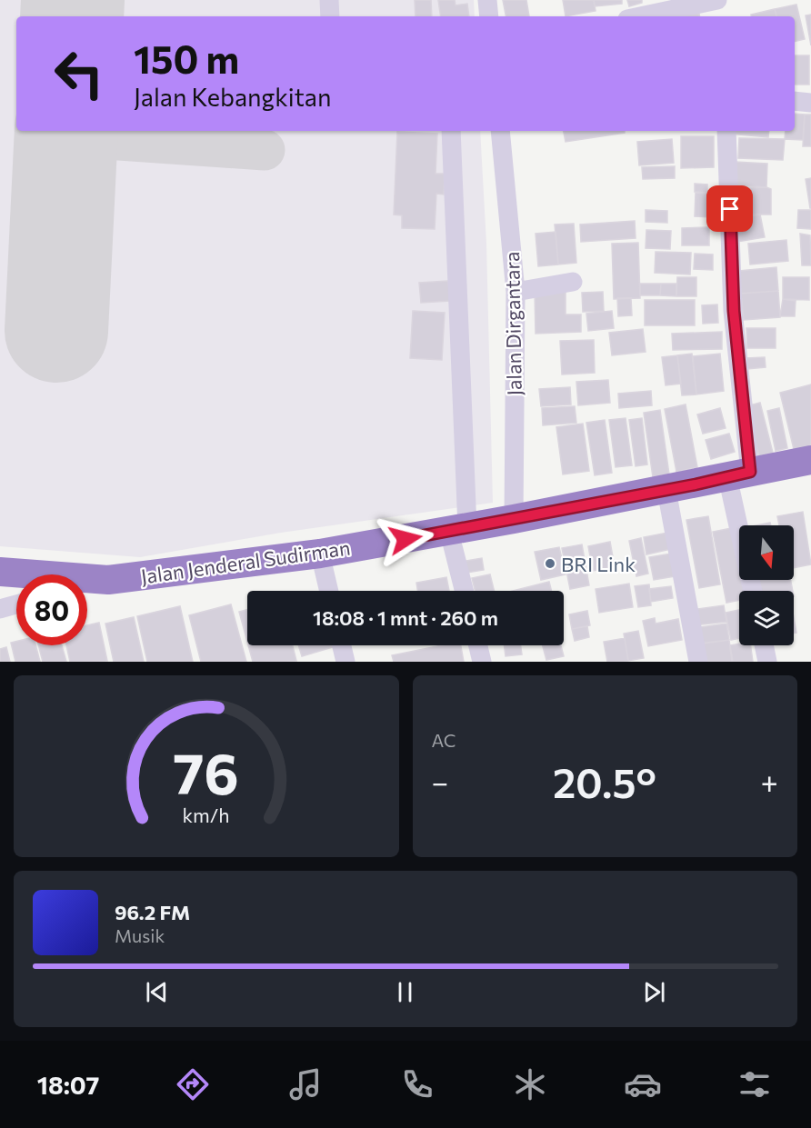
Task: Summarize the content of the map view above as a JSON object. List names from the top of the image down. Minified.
{"streets":{"highway":["Jalan Jenderal Sudirman"],"street":["Jalan Dirgantara"]},"crossings":[["Jalan Dirgantara","Jalan Jenderal Sudirman"]],"places":["BRI Link"],"north":"bottom","page":{"turn":["150 m","Jalan Kebangkitan"],"limit":"80","trip":"18:08 · 1 mnt · 260 m","tile":"AC","heat":["−","20.5°","+"],"song":["96.2 FM","Musik"],"tabs":"18:07","gauge":["76","km/h"]}}
